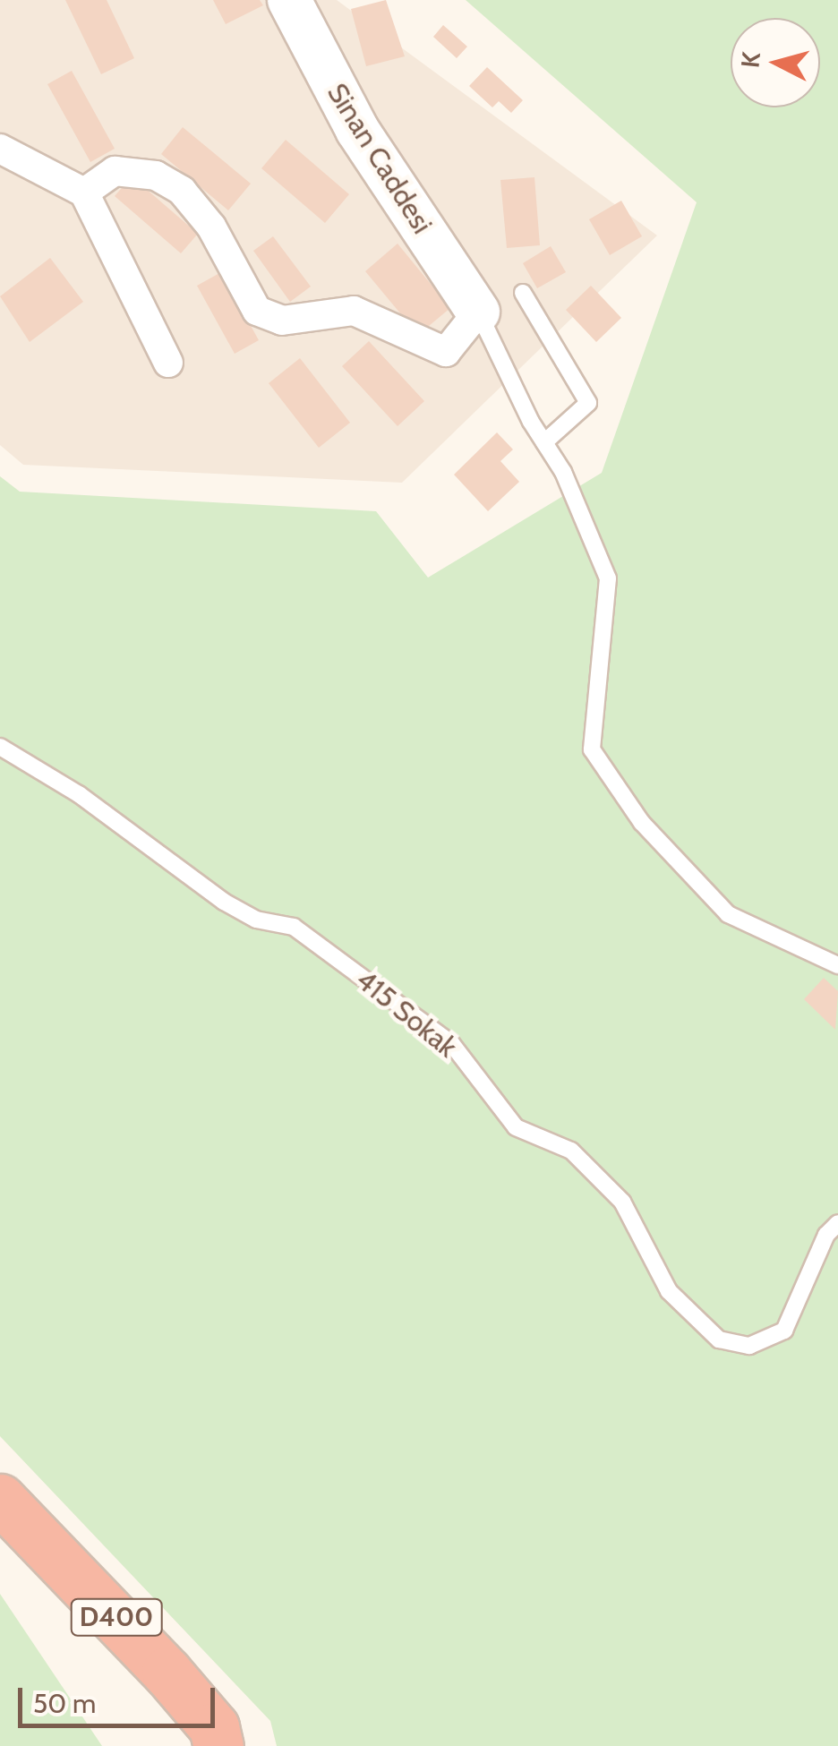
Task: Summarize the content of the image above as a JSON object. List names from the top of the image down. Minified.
{"streets":{"highway":["D400"],"street":["Sinan Caddesi"],"lane":["415 Sokak"]},"scale_bar":"50 m","north":"left"}
